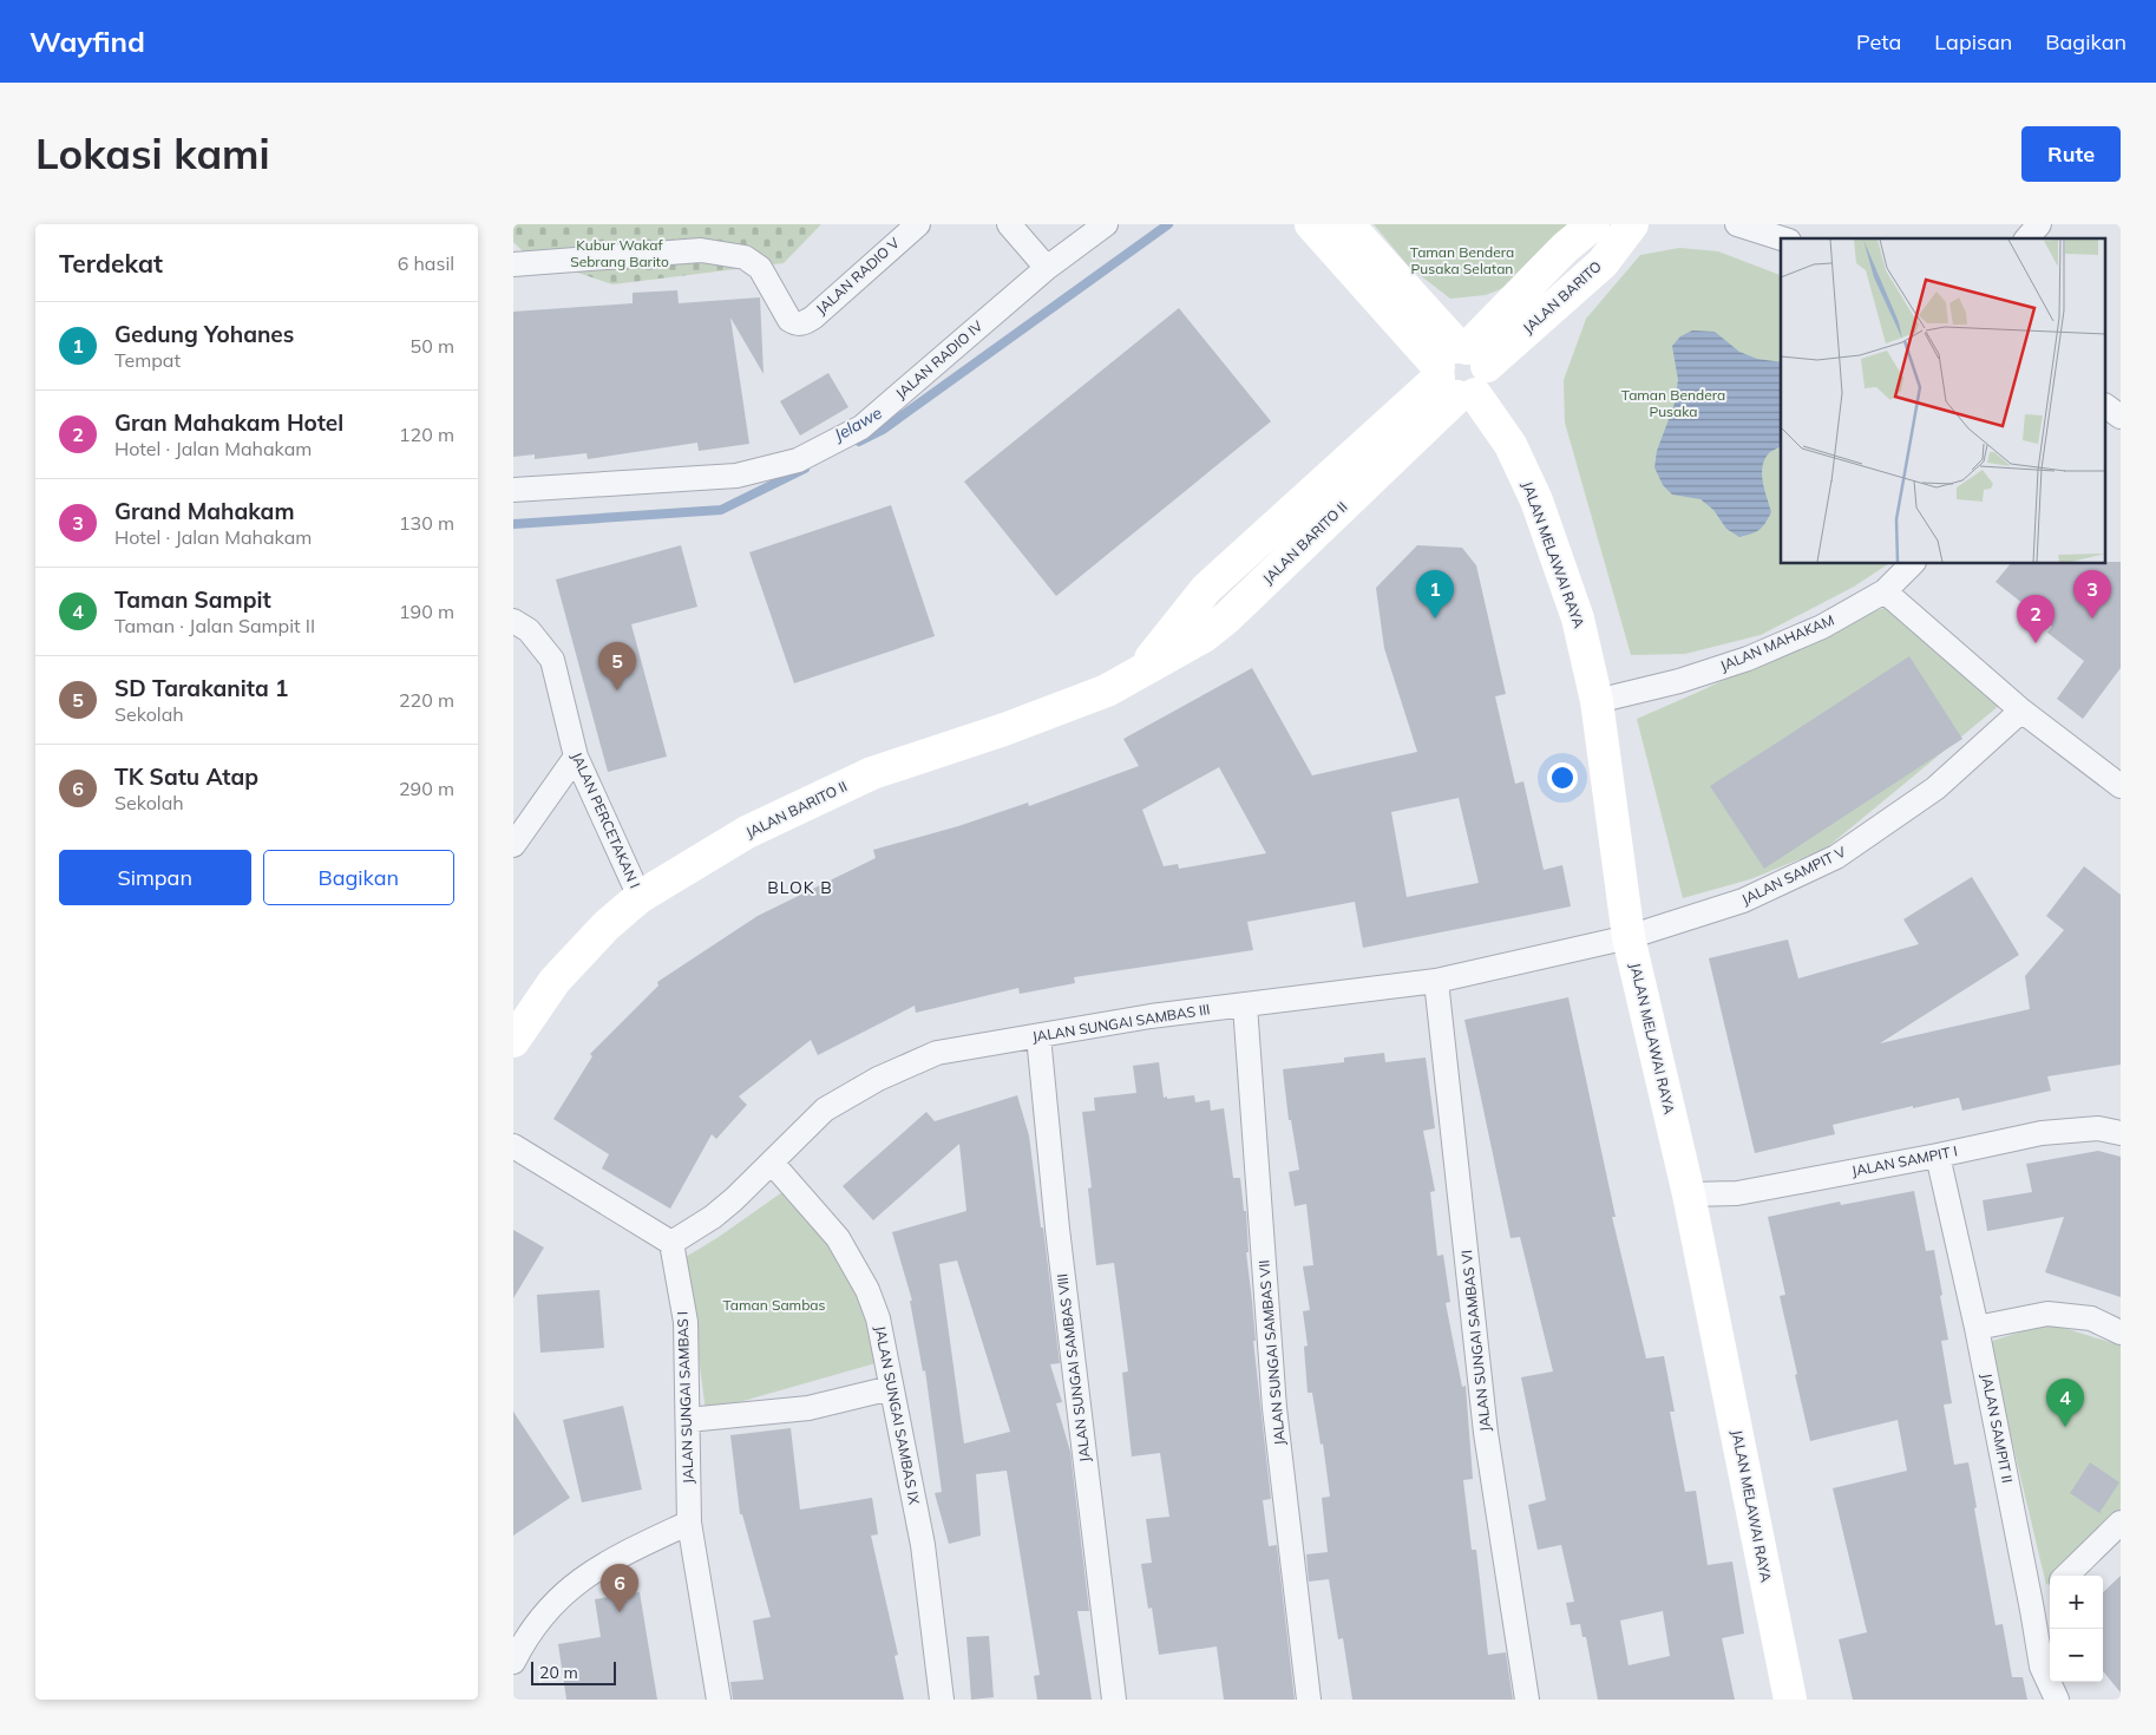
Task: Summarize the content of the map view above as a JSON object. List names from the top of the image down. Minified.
{"streets":{"main road":["JALAN BARITO","JALAN BARITO II","JALAN MELAWAI RAYA"],"street":["JALAN RADIO V","JALAN RADIO IV","JALAN MAHAKAM","JALAN PERCETAKAN I","JALAN SAMPIT V","JALAN SUNGAI SAMBAS III","JALAN SAMPIT I","JALAN SUNGAI SAMBAS VI","JALAN SUNGAI SAMBAS VII","JALAN SUNGAI SAMBAS VIII","JALAN SUNGAI SAMBAS I","JALAN SUNGAI SAMBAS IX","JALAN SAMPIT II"]},"crossings":[["JALAN BARITO","JALAN BARITO II"],["JALAN BARITO","JALAN MELAWAI RAYA"],["JALAN BARITO II","JALAN MELAWAI RAYA"],["JALAN BARITO II","JALAN PERCETAKAN I"],["JALAN MELAWAI RAYA","JALAN MAHAKAM"],["JALAN MELAWAI RAYA","JALAN SAMPIT V"],["JALAN MELAWAI RAYA","JALAN SUNGAI SAMBAS III"],["JALAN MELAWAI RAYA","JALAN SAMPIT I"],["JALAN SAMPIT V","JALAN SUNGAI SAMBAS III"],["JALAN SUNGAI SAMBAS III","JALAN SUNGAI SAMBAS VI"],["JALAN SUNGAI SAMBAS III","JALAN SUNGAI SAMBAS VII"],["JALAN SUNGAI SAMBAS III","JALAN SUNGAI SAMBAS VIII"],["JALAN SUNGAI SAMBAS III","JALAN SUNGAI SAMBAS I"],["JALAN SUNGAI SAMBAS III","JALAN SUNGAI SAMBAS IX"],["JALAN SAMPIT I","JALAN SAMPIT II"]],"districts":["BLOK B"],"water":["Jelawe"],"parks":["Kubur Wakaf Sebrang Barito","Taman Bendera Pusaka Selatan","Taman Bendera Pusaka","Taman Sambas"],"scale_bar":"20 m","page":{"header":"Wayfind","nav":["Peta","Lapisan","Bagikan"],"buttons":["Rute",["Simpan","Bagikan"]],"title":"Lokasi kami","heading":["Terdekat","6 hasil"],"list":[{"mark":"1","name":"Gedung Yohanes","note":"Tempat","value":"50 m"},{"mark":"2","name":"Gran Mahakam Hotel","note":"Hotel · Jalan Mahakam","value":"120 m"},{"mark":"3","name":"Grand Mahakam","note":"Hotel · Jalan Mahakam","value":"130 m"},{"mark":"4","name":"Taman Sampit","note":"Taman · Jalan Sampit II","value":"190 m"},{"mark":"5","name":"SD Tarakanita 1","note":"Sekolah","value":"220 m"},{"mark":"6","name":"TK Satu Atap","note":"Sekolah","value":"290 m"}],"pins":["1","3","2","5","4","6"],"map_buttons":["+","−"],"scale":"20 m"}}
